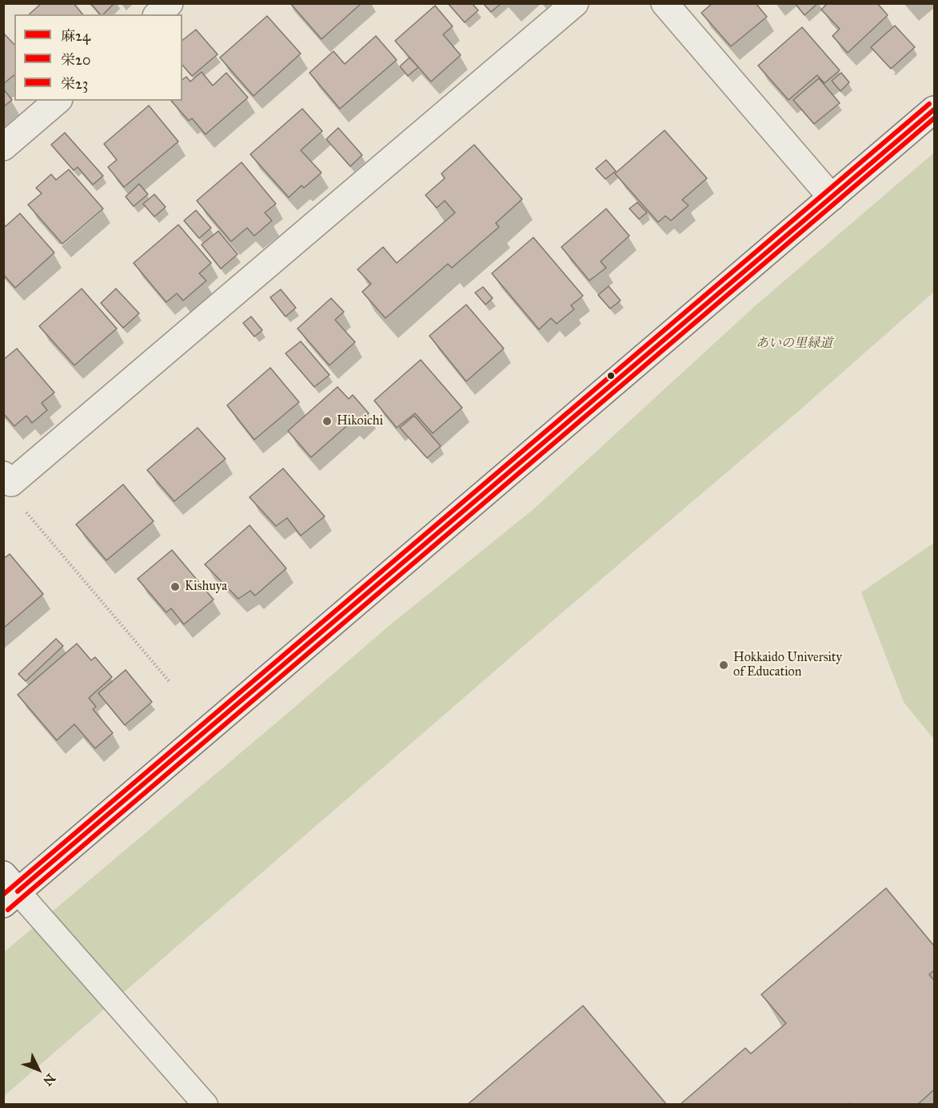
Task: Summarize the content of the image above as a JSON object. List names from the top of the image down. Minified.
{"parks":["あいの里緑道"],"places":["Hikoichi","Kishuya","Hokkaido University of Education"],"lines":["transit line 栄23","transit line 麻24","transit line 栄20"],"legend":["麻24","栄20","栄23"],"north":"bottom right"}
